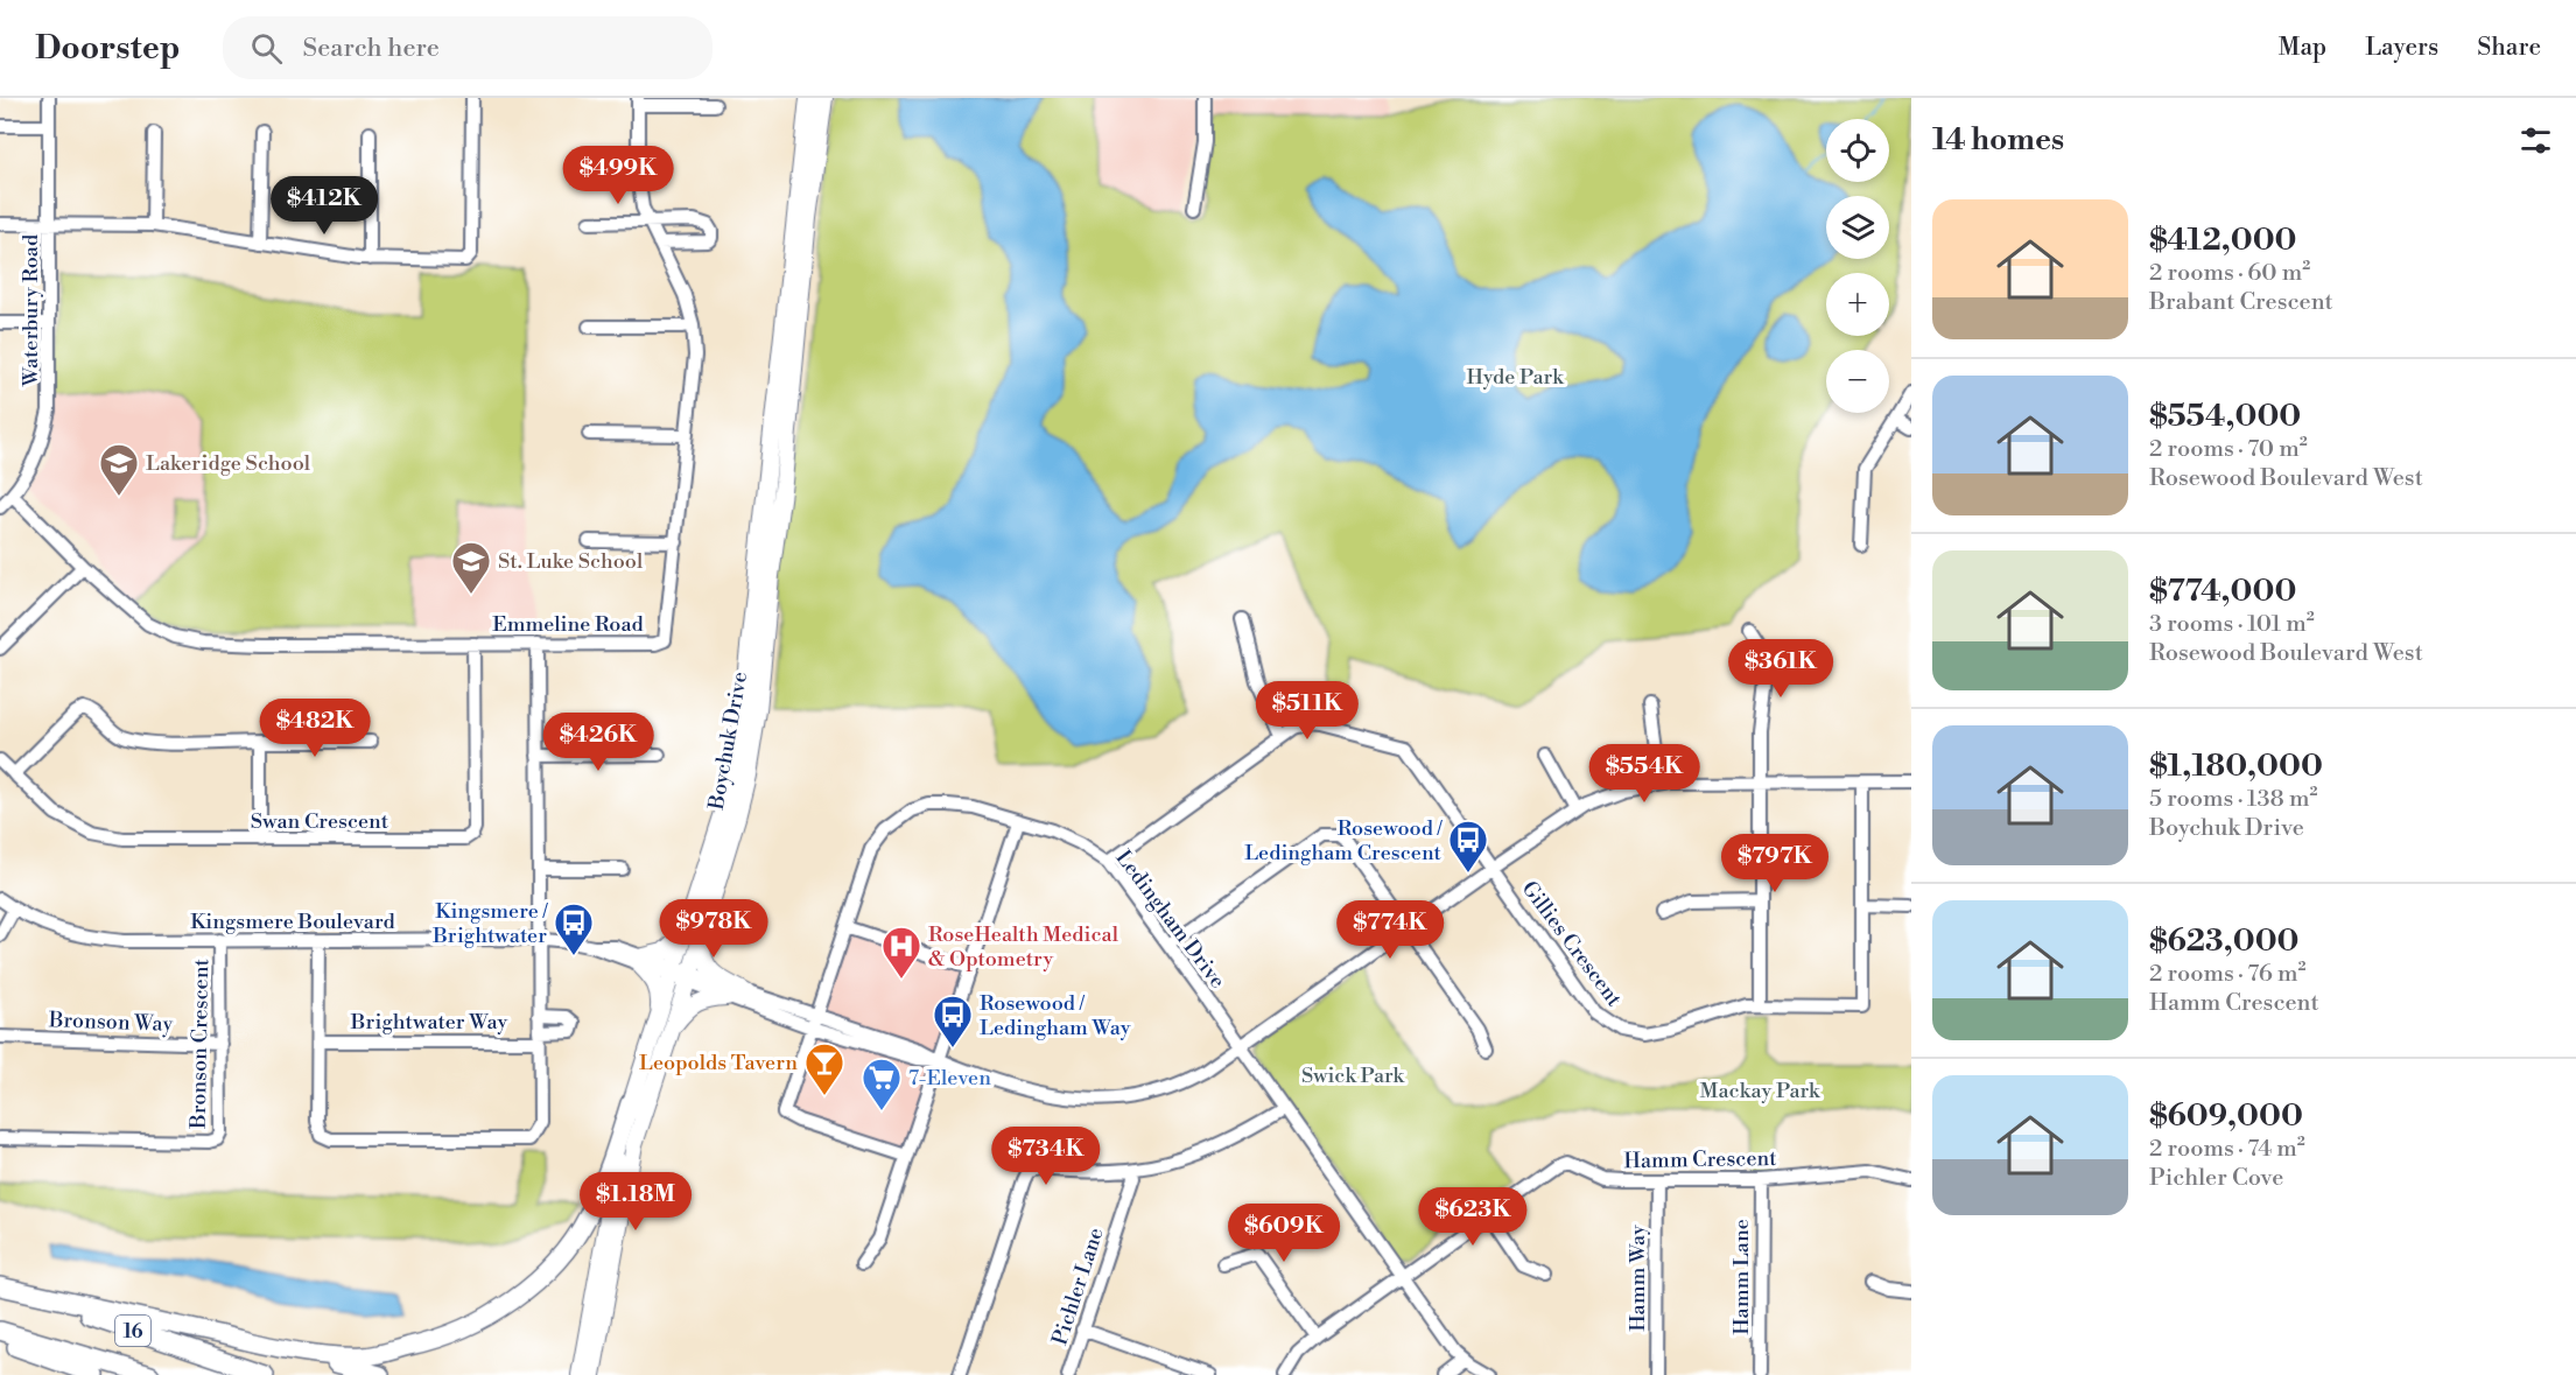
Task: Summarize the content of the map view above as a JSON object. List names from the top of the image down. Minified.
{"streets":{"highway":["16"],"main road":["Boychuk Drive"],"street":["Waterbury Road","Emmeline Road","Swan Crescent","Ledingham Drive","Kingsmere Boulevard","Gillies Crescent","Bronson Way","Brightwater Way","Bronson Crescent","Hamm Crescent","Hamm Lane","Hamm Way","Pichler Lane"]},"crossings":[["Waterbury Road","Emmeline Road"],["Emmeline Road","Swan Crescent"],["Boychuk Drive","Kingsmere Boulevard"],["Ledingham Drive","Gillies Crescent"],["Ledingham Drive","Hamm Crescent"],["Kingsmere Boulevard","Bronson Crescent"],["Bronson Way","Bronson Crescent"],["Hamm Crescent","Hamm Lane"],["Hamm Crescent","Hamm Way"]],"parks":["Hyde Park","Swick Park","Mackay Park"],"places":{"school or university":["Lakeridge School","St. Luke School"],"bus stop":["Rosewood / Ledingham Crescent","Kingsmere / Brightwater","Rosewood / Ledingham Way"],"hospital":["RoseHealth Medical & Optometry"],"bar":["Leopolds Tavern"],"supermarket":["7-Eleven"]},"page":{"header":"Doorstep","search":"Search here","nav":["Map","Layers","Share"],"heading":"14 homes","map_buttons":["+","−"],"price":["$499K","$412K","$361K","$511K","$482K","$426K","$554K","$797K","$978K","$774K","$734K","$1.18M","$623K","$609K"],"list":[{"name":"$412,000","note":"2 rooms · 60 m² · Brabant Crescent"},{"name":"$554,000","note":"2 rooms · 70 m² · Rosewood Boulevard West"},{"name":"$774,000","note":"3 rooms · 101 m² · Rosewood Boulevard West"},{"name":"$1,180,000","note":"5 rooms · 138 m² · Boychuk Drive"},{"name":"$623,000","note":"2 rooms · 76 m² · Hamm Crescent"},{"name":"$609,000","note":"2 rooms · 74 m² · Pichler Cove"}]}}
